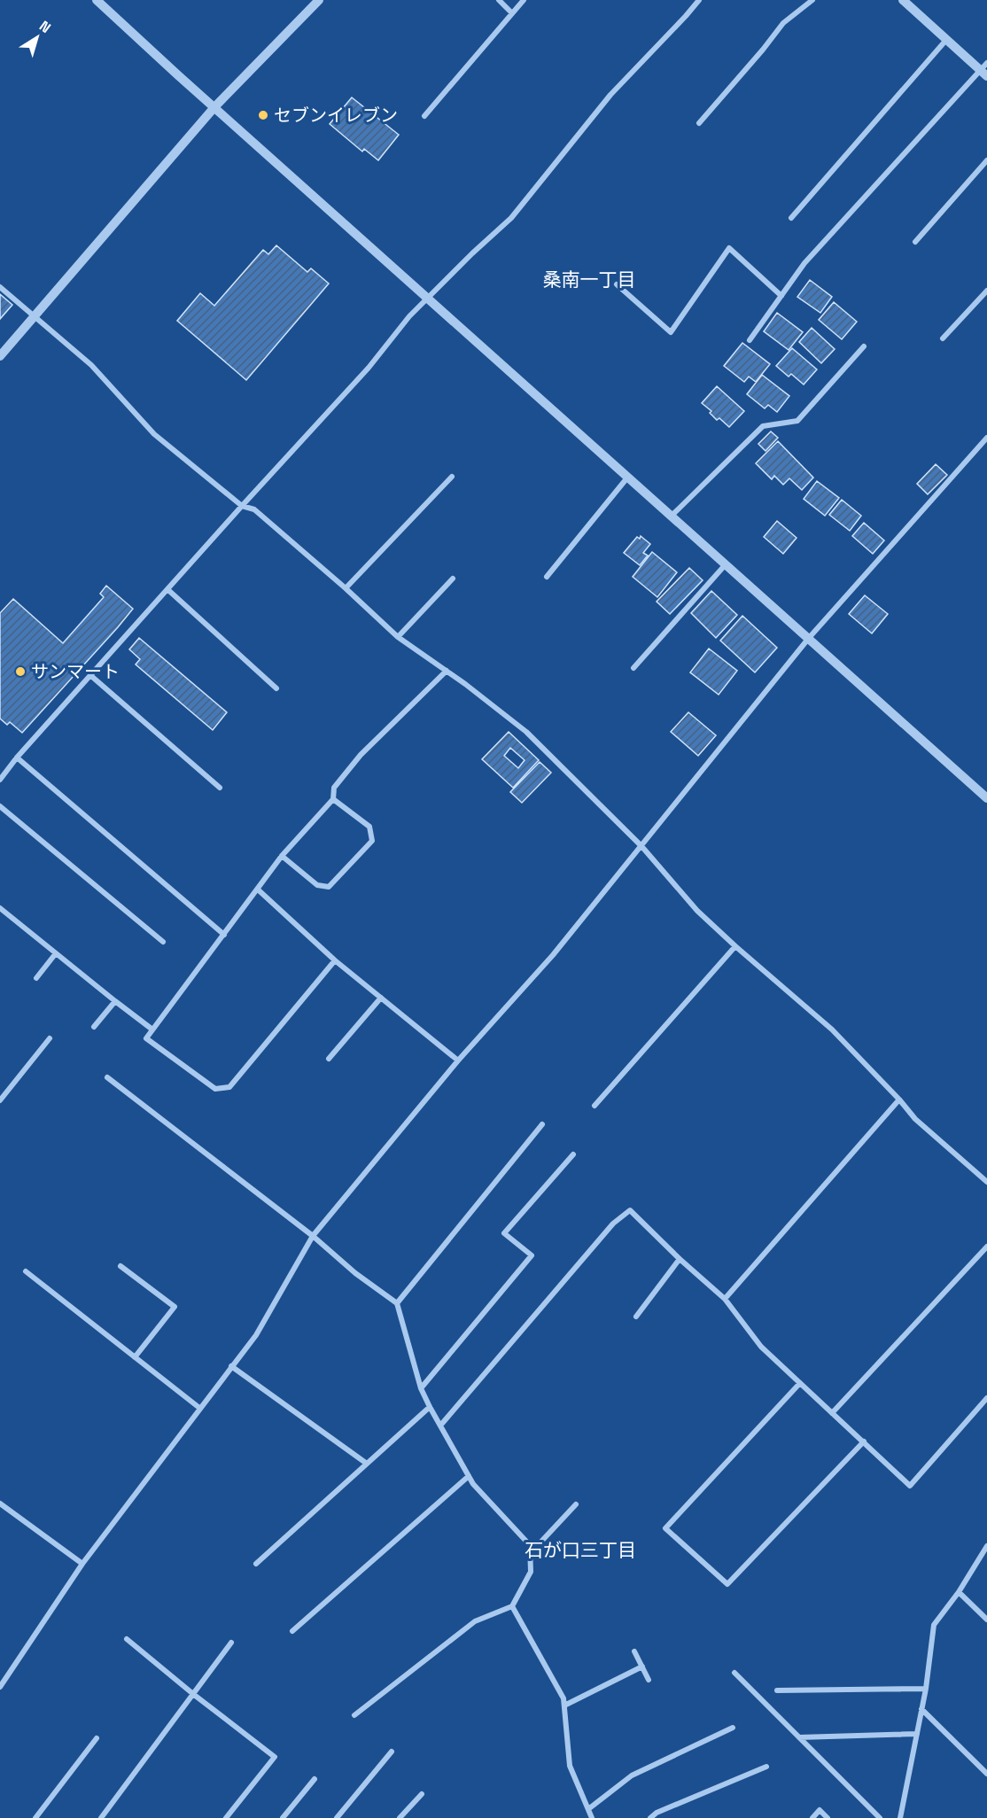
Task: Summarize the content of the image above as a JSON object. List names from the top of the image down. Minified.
{"districts":["桑南一丁目","石が口三丁目"],"places":["セブンイレブン","サンマート"],"north":"top right"}
